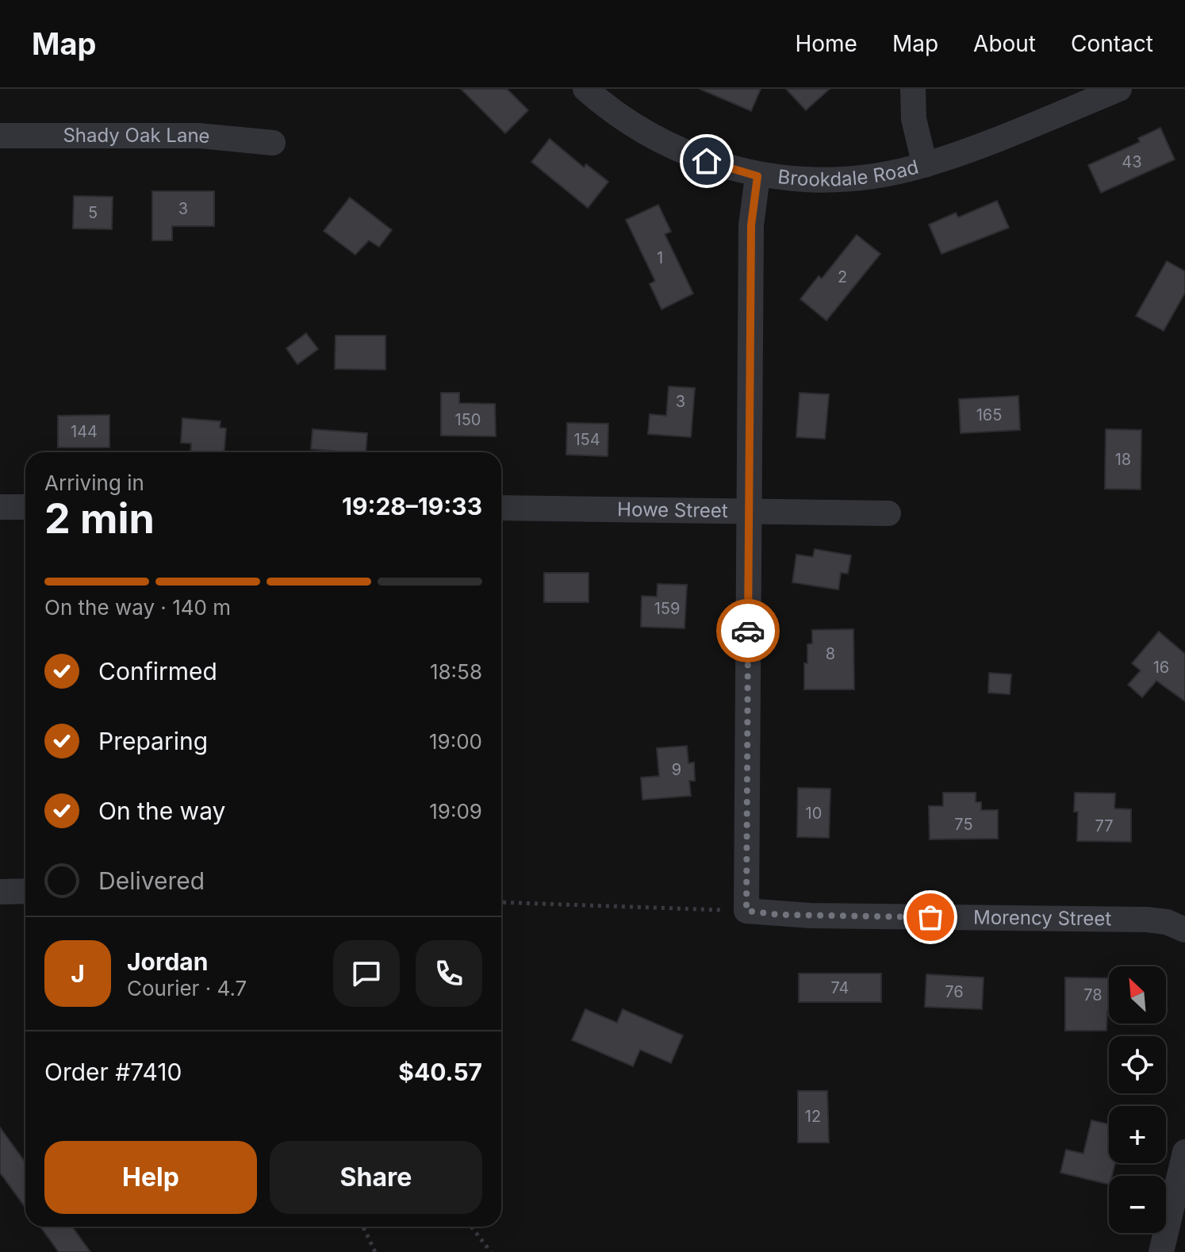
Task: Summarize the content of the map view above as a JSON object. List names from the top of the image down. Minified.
{"streets":{"street":["Shady Oak Lane","Brookdale Road","Howe Street","Morency Street"]},"house_numbers":["43","3","5","1","2","3","165","150","144","154","18","159","8","16","9","10","75","77","74","76","78","12"],"north":"top left","page":{"header":"Map","nav":["Home","Map","About","Contact"],"heading":["2 min","Arriving in","19:28–19:33"],"panel":["Jordan","Courier · 4.7","Order #7410","$40.57"],"bar":"On the way · 140 m","list":[["Confirmed","18:58"],["Preparing","19:00"],["On the way","19:09"],"Delivered"],"round":"J","map_buttons":["+","−"],"buttons":["Help","Share"]}}
